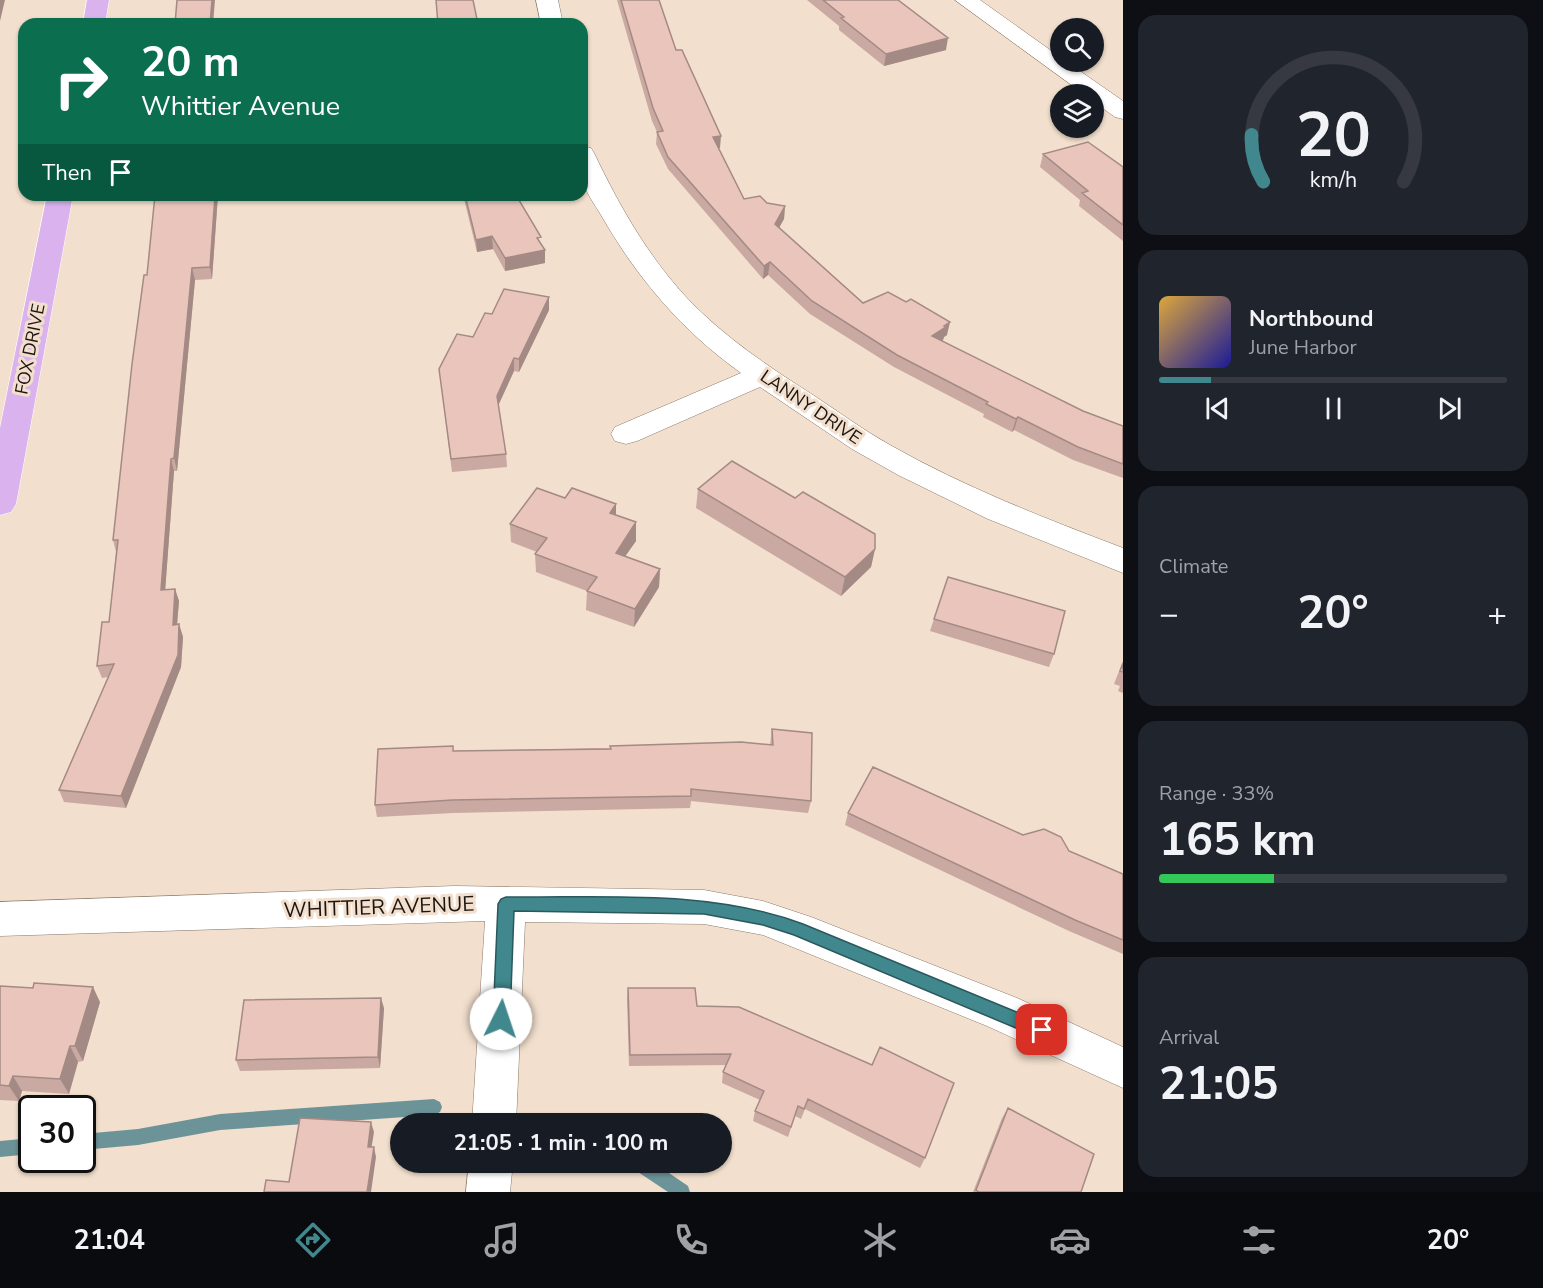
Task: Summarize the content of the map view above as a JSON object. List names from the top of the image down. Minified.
{"streets":{"main road":["FOX DRIVE"],"street":["LANNY DRIVE","WHITTIER AVENUE"]},"page":{"turn":["20 m","Whittier Avenue"],"then":"Then","song":["Northbound","June Harbor"],"tile":["Climate",["Range · 33%","165 km"],["Arrival","21:05"]],"heat":["−","20°","+"],"limit":"30","trip":"21:05 · 1 min · 100 m","tabs":["21:04","20°"],"gauge":["20","km/h"]}}
